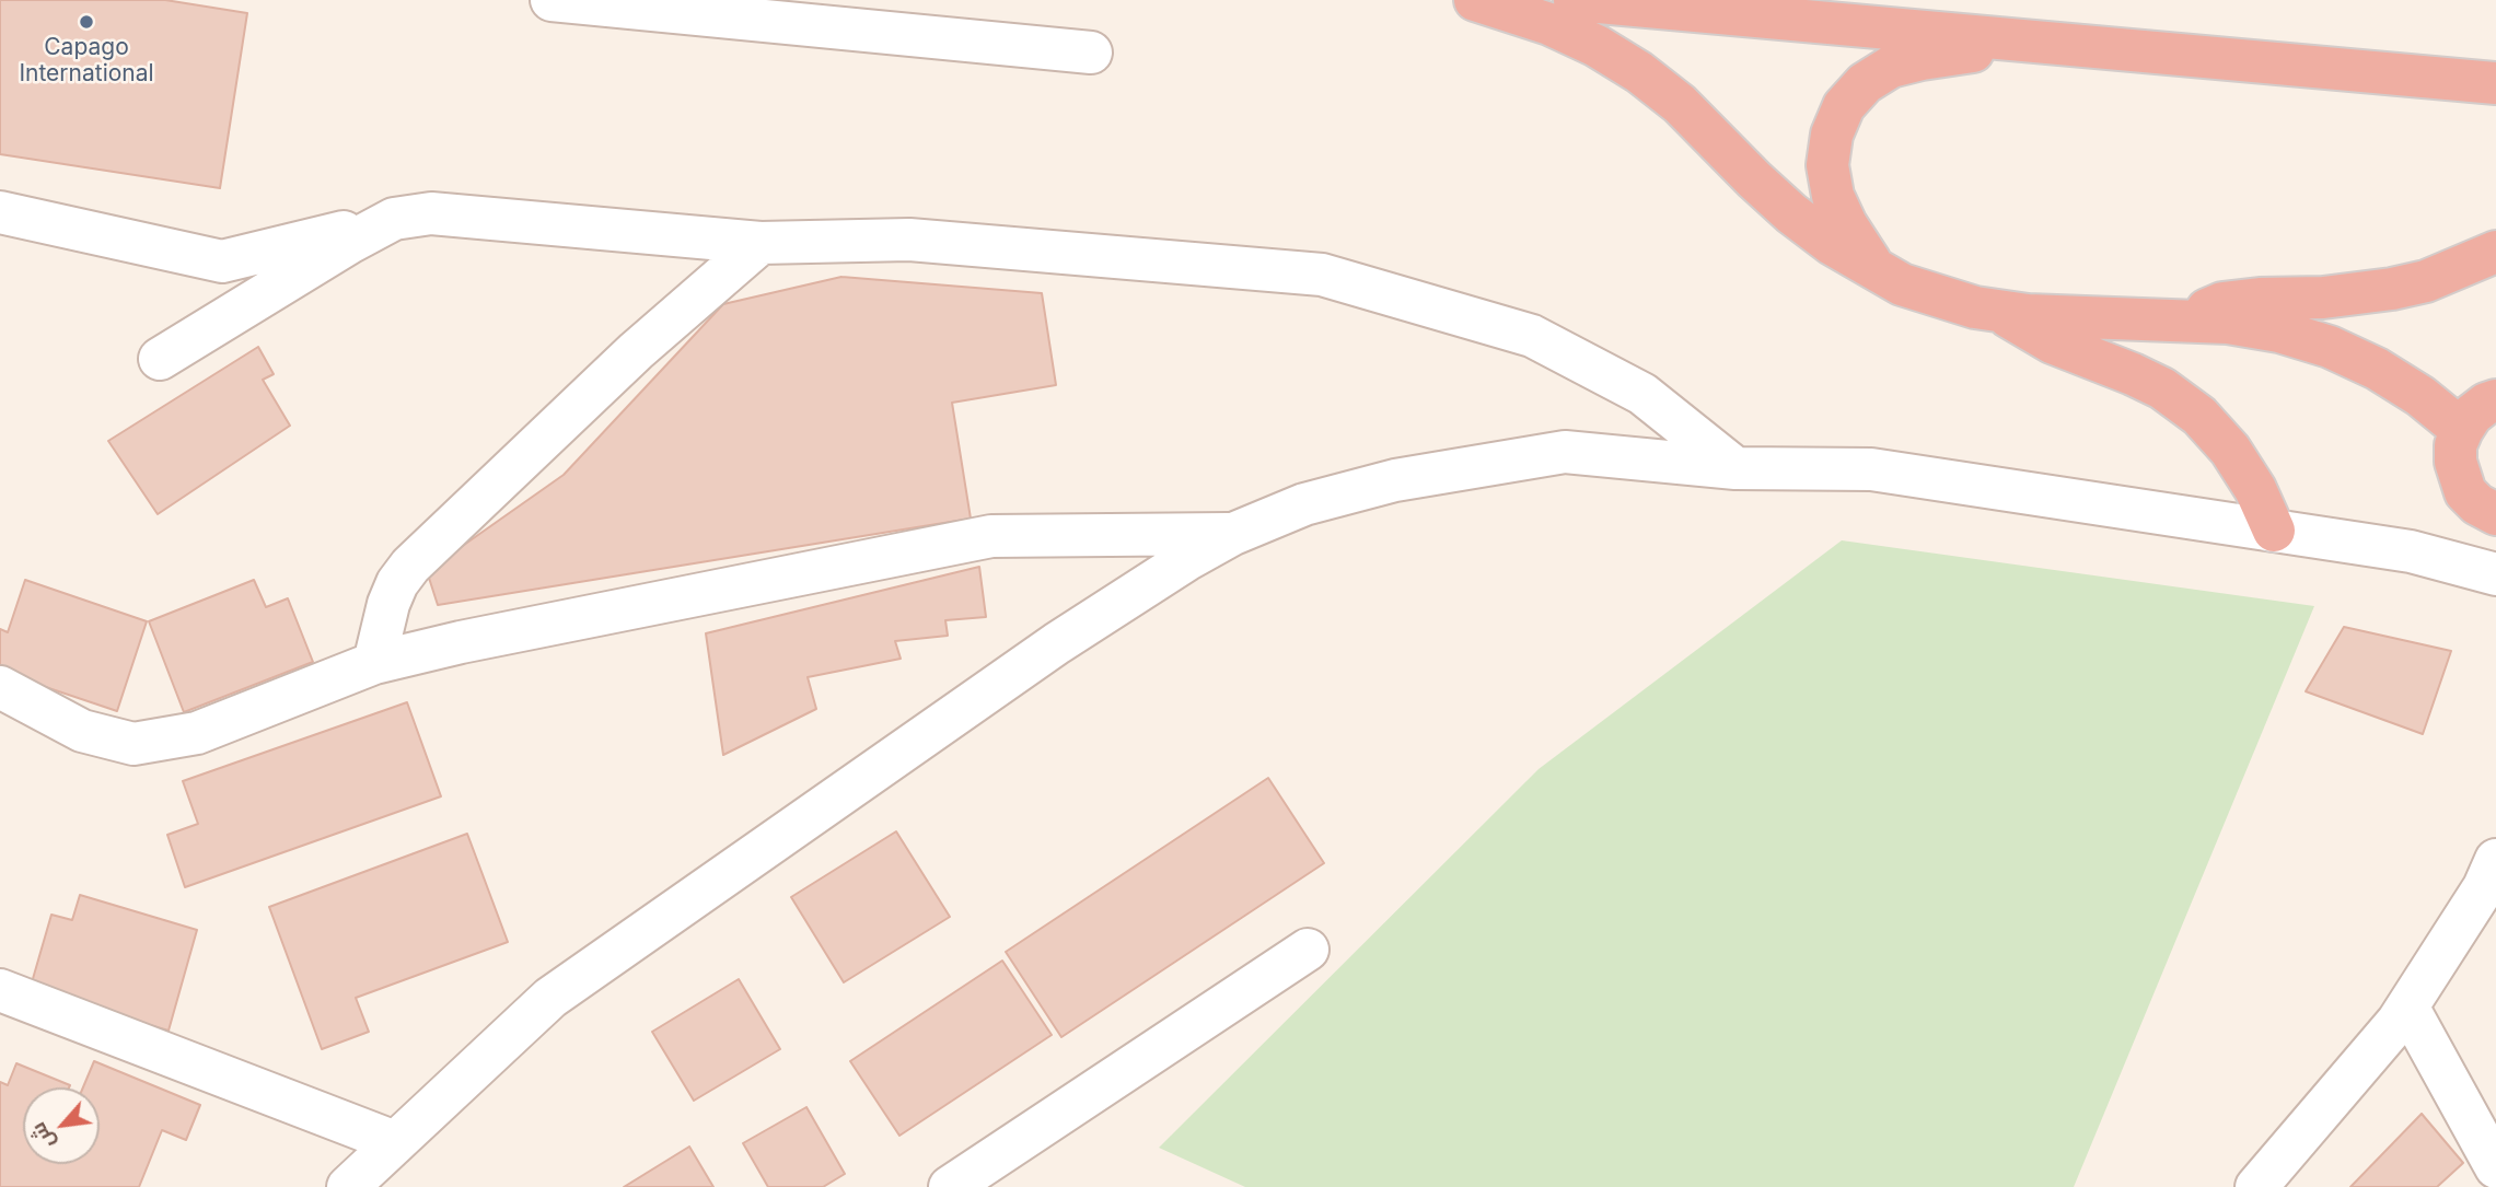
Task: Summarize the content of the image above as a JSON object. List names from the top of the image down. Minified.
{"places":["Capago International"],"north":"bottom left"}
